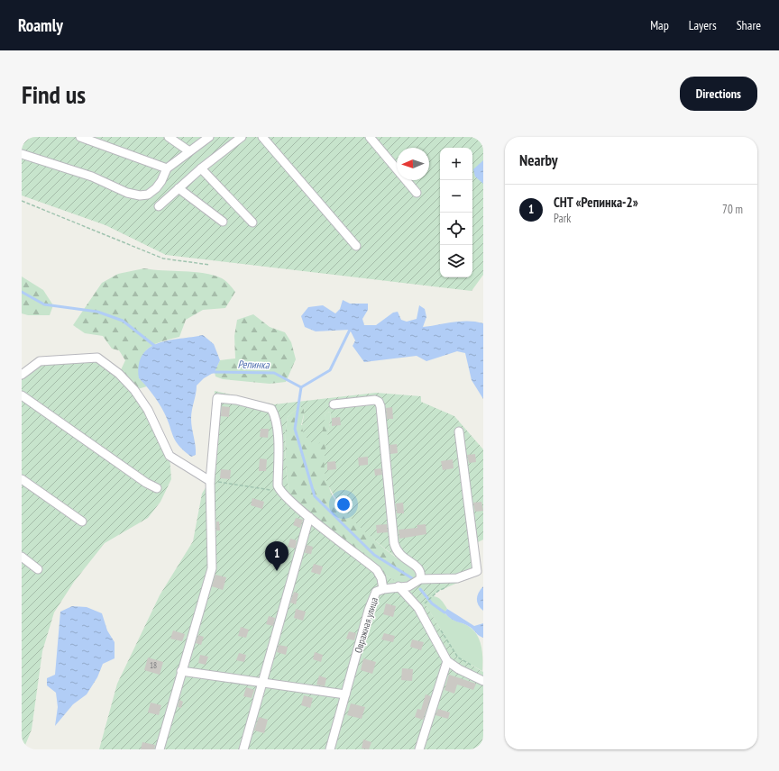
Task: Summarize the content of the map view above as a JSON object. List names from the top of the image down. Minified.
{"streets":{"street":["Овражная улица"]},"water":["Репинка"],"house_numbers":["18"],"north":"left","page":{"header":"Roamly","nav":["Map","Layers","Share"],"buttons":"Directions","title":"Find us","heading":"Nearby","map_buttons":["+","−"],"list":[{"mark":"1","name":"СНТ «Репинка-2»","note":"Park","value":"70 m"}],"pins":"1"}}
